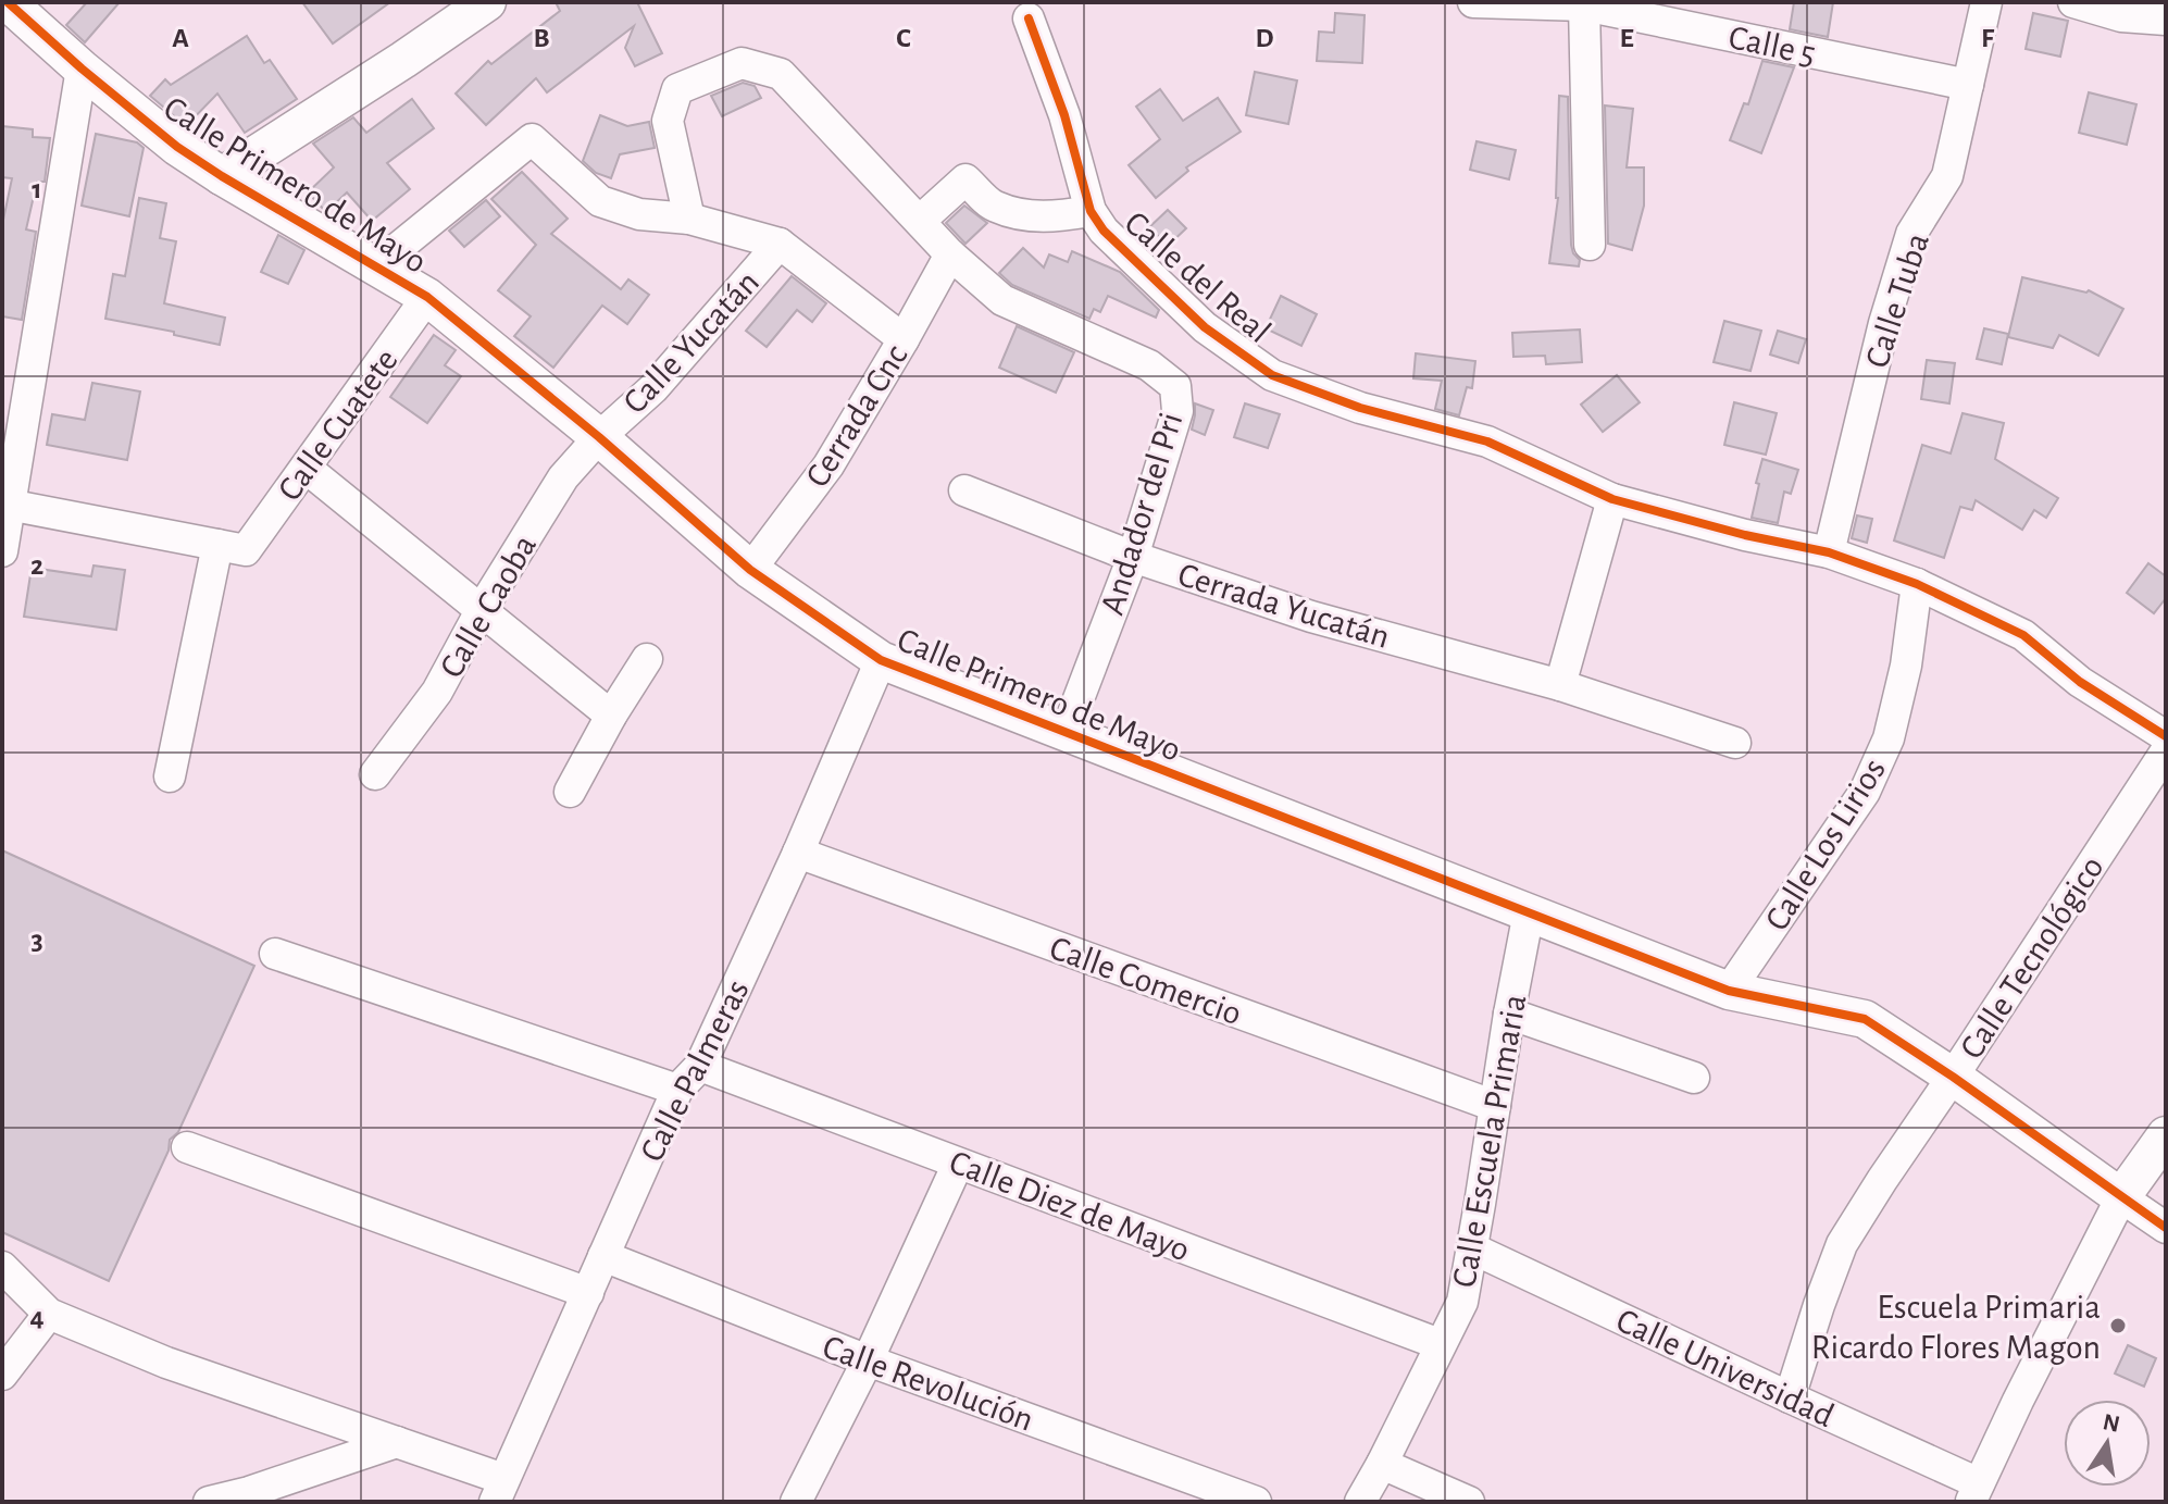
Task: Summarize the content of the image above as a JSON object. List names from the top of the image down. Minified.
{"streets":{"street":["Calle 5","Calle Primero de Mayo","Calle del Real","Calle Tuba","Calle Yucatán","Cerrada Cnc","Calle Cuatete","Andador del Pri","Cerrada Yucatán","Calle Caoba","Calle Los Lirios","Calle Tecnológico","Calle Comercio","Calle Palmeras","Calle Escuela Primaria","Calle Diez de Mayo","Calle Universidad","Calle Revolución"]},"crossings":[["Calle 5","Calle Tuba"],["Calle Primero de Mayo","Calle Yucatán"],["Calle Primero de Mayo","Cerrada Cnc"],["Calle Primero de Mayo","Calle Cuatete"],["Calle Primero de Mayo","Andador del Pri"],["Calle Primero de Mayo","Calle Caoba"],["Calle Primero de Mayo","Calle Los Lirios"],["Calle Primero de Mayo","Calle Tecnológico"],["Calle Primero de Mayo","Calle Palmeras"],["Calle Primero de Mayo","Calle Escuela Primaria"],["Calle del Real","Calle Tuba"],["Calle del Real","Calle Los Lirios"],["Calle Yucatán","Calle Caoba"],["Cerrada Cnc","Andador del Pri"],["Andador del Pri","Cerrada Yucatán"],["Calle Tecnológico","Calle Universidad"],["Calle Comercio","Calle Palmeras"],["Calle Comercio","Calle Escuela Primaria"],["Calle Palmeras","Calle Diez de Mayo"],["Calle Palmeras","Calle Revolución"],["Calle Escuela Primaria","Calle Diez de Mayo"],["Calle Escuela Primaria","Calle Universidad"]],"places":["Escuela Primaria Ricardo Flores Magon"],"north":"top","grid":{"columns":["A","B","C","D","E","F"],"rows":["1","2","3","4"]}}
